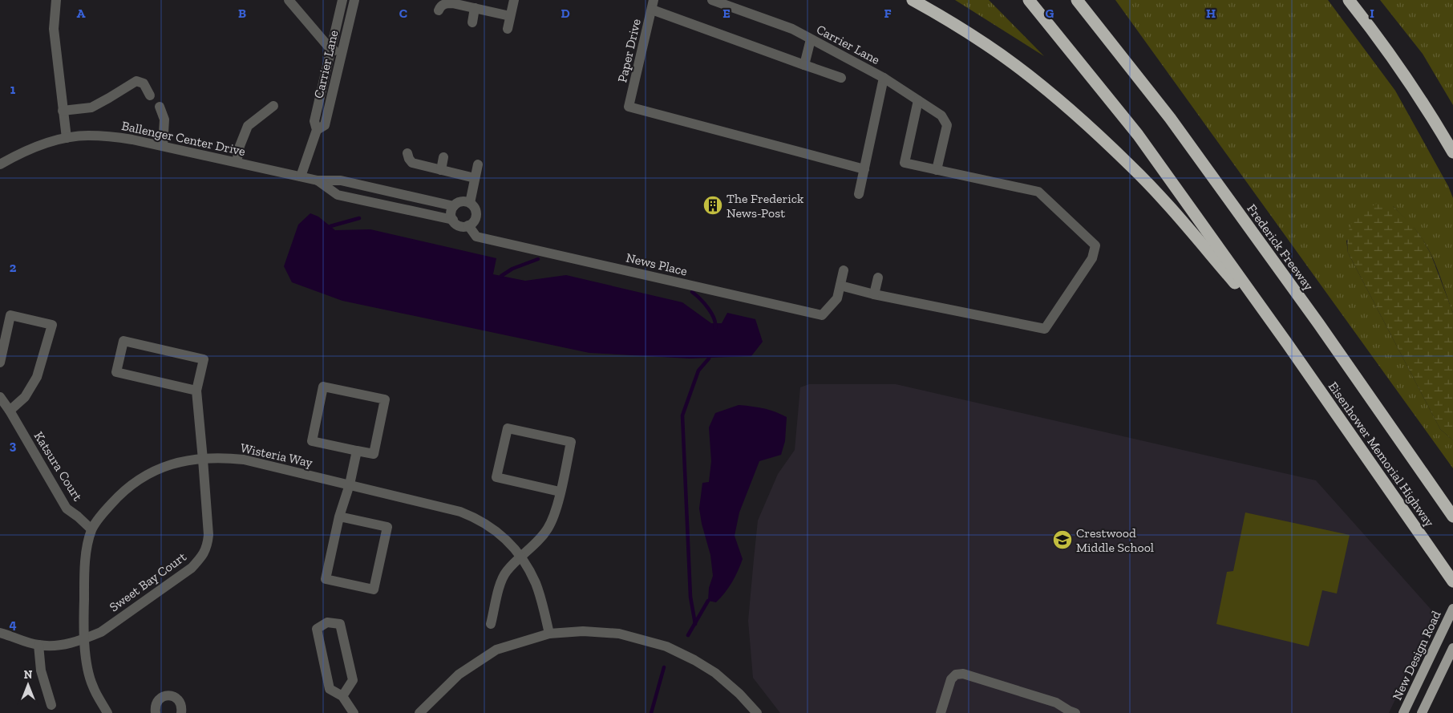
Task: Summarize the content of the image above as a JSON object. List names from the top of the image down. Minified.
{"streets":{"highway":["Frederick Freeway","Eisenhower Memorial Highway"],"main road":["New Design Road"],"street":["Carrier Lane","Paper Drive","Ballenger Center Drive","News Place","Wisteria Way","Katsura Court","Sweet Bay Court"]},"crossings":[["Carrier Lane","Paper Drive"],["Carrier Lane","Ballenger Center Drive"],["Wisteria Way","Katsura Court"],["Wisteria Way","Sweet Bay Court"]],"places":{"building":["The Frederick News-Post"],"school or university":["Crestwood Middle School"]},"north":"top","grid":{"columns":["A","B","C","D","E","F","G","H","I"],"rows":["1","2","3","4"]}}
